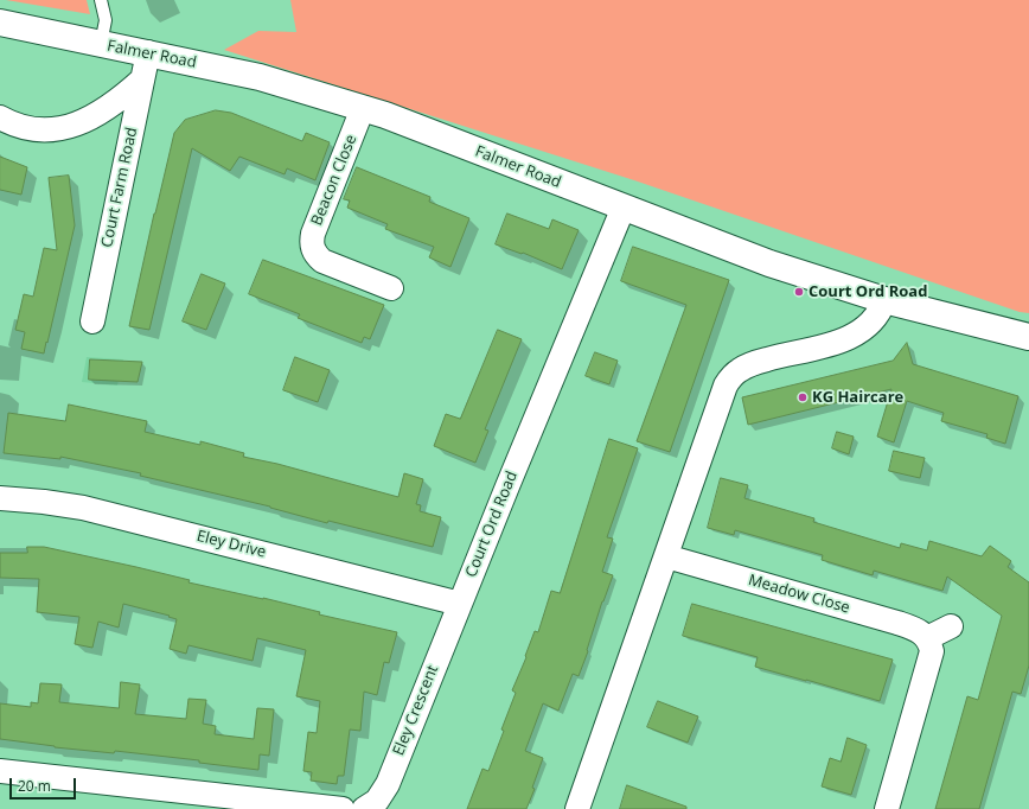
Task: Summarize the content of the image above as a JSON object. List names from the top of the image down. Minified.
{"streets":{"main road":["Falmer Road"],"street":["Beacon Close","Court Farm Road","Court Ord Road","Eley Drive","Meadow Close","Eley Crescent"]},"crossings":[["Falmer Road","Beacon Close"],["Falmer Road","Court Farm Road"],["Falmer Road","Court Ord Road"],["Court Ord Road","Eley Drive"],["Court Ord Road","Eley Crescent"],["Eley Drive","Eley Crescent"]],"places":["Court Ord Road","KG Haircare"],"scale_bar":"20 m"}
